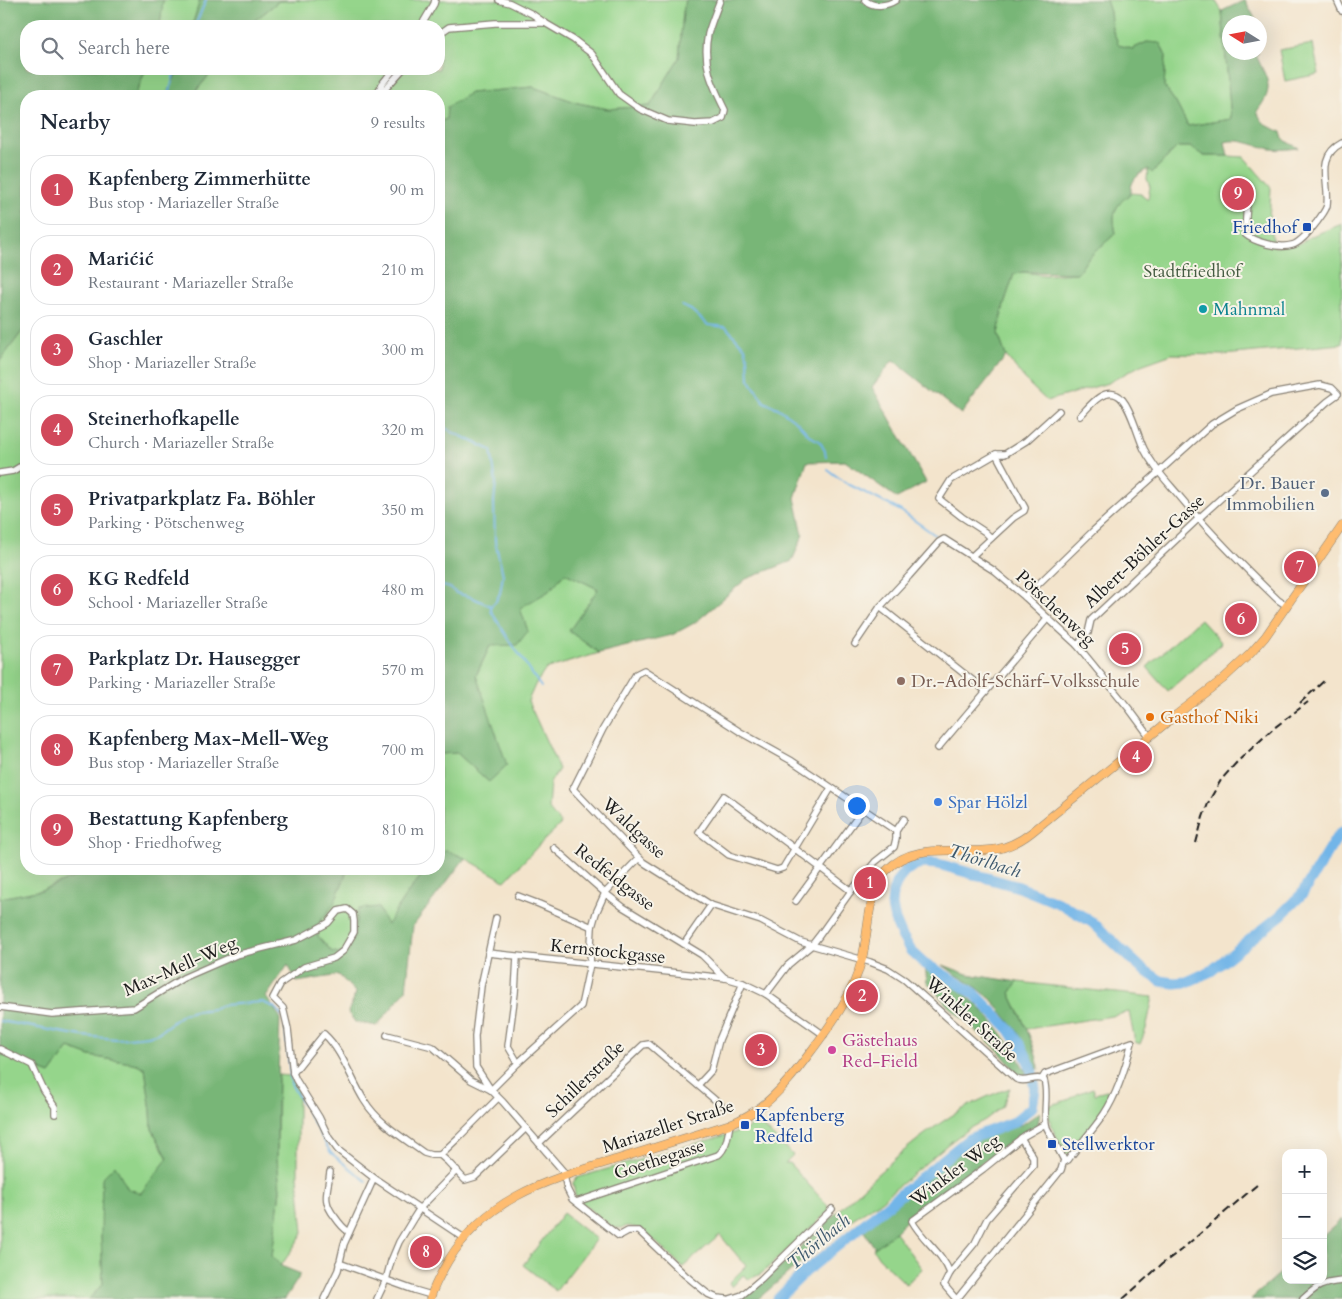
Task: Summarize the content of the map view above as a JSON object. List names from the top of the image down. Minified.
{"streets":{"main road":["Mariazeller Straße"],"street":["Albert-Böhler-Gasse","Pötschenweg","Waldgasse","Redfeldgasse","Kernstockgasse","Max-Mell-Weg","Winkler Straße","Schillerstraße","Goethegasse","Winkler Weg"]},"crossings":[["Albert-Böhler-Gasse","Pötschenweg"],["Pötschenweg","Mariazeller Straße"],["Waldgasse","Winkler Straße"],["Waldgasse","Mariazeller Straße"],["Redfeldgasse","Kernstockgasse"],["Max-Mell-Weg","Mariazeller Straße"],["Winkler Straße","Mariazeller Straße"],["Mariazeller Straße","Goethegasse"]],"water":["Thörlbach"],"parks":["Stadtfriedhof"],"places":{"transit":["Friedhof","Kapfenberg Redfeld","Stellwerktor"],"other":["Mahnmal","Dr. Bauer Immobilien","Dr.-Adolf-Schärf-Volksschule","Gasthof Niki","Spar Hölzl","Gästehaus Red-Field"]},"north":"left","page":{"search":"Search here","heading":["Nearby","9 results"],"list":[{"mark":"1","name":"Kapfenberg Zimmerhütte","note":"Bus stop · Mariazeller Straße","value":"90 m"},{"mark":"2","name":"Marićić","note":"Restaurant · Mariazeller Straße","value":"210 m"},{"mark":"3","name":"Gaschler","note":"Shop · Mariazeller Straße","value":"300 m"},{"mark":"4","name":"Steinerhofkapelle","note":"Church · Mariazeller Straße","value":"320 m"},{"mark":"5","name":"Privatparkplatz Fa. Böhler","note":"Parking · Pötschenweg","value":"350 m"},{"mark":"6","name":"KG Redfeld","note":"School · Mariazeller Straße","value":"480 m"},{"mark":"7","name":"Parkplatz Dr. Hausegger","note":"Parking · Mariazeller Straße","value":"570 m"},{"mark":"8","name":"Kapfenberg Max-Mell-Weg","note":"Bus stop · Mariazeller Straße","value":"700 m"},{"mark":"9","name":"Bestattung Kapfenberg","note":"Shop · Friedhofweg","value":"810 m"}],"pins":["9","7","6","5","4","1","2","3","8"],"map_buttons":["+","−"]}}
